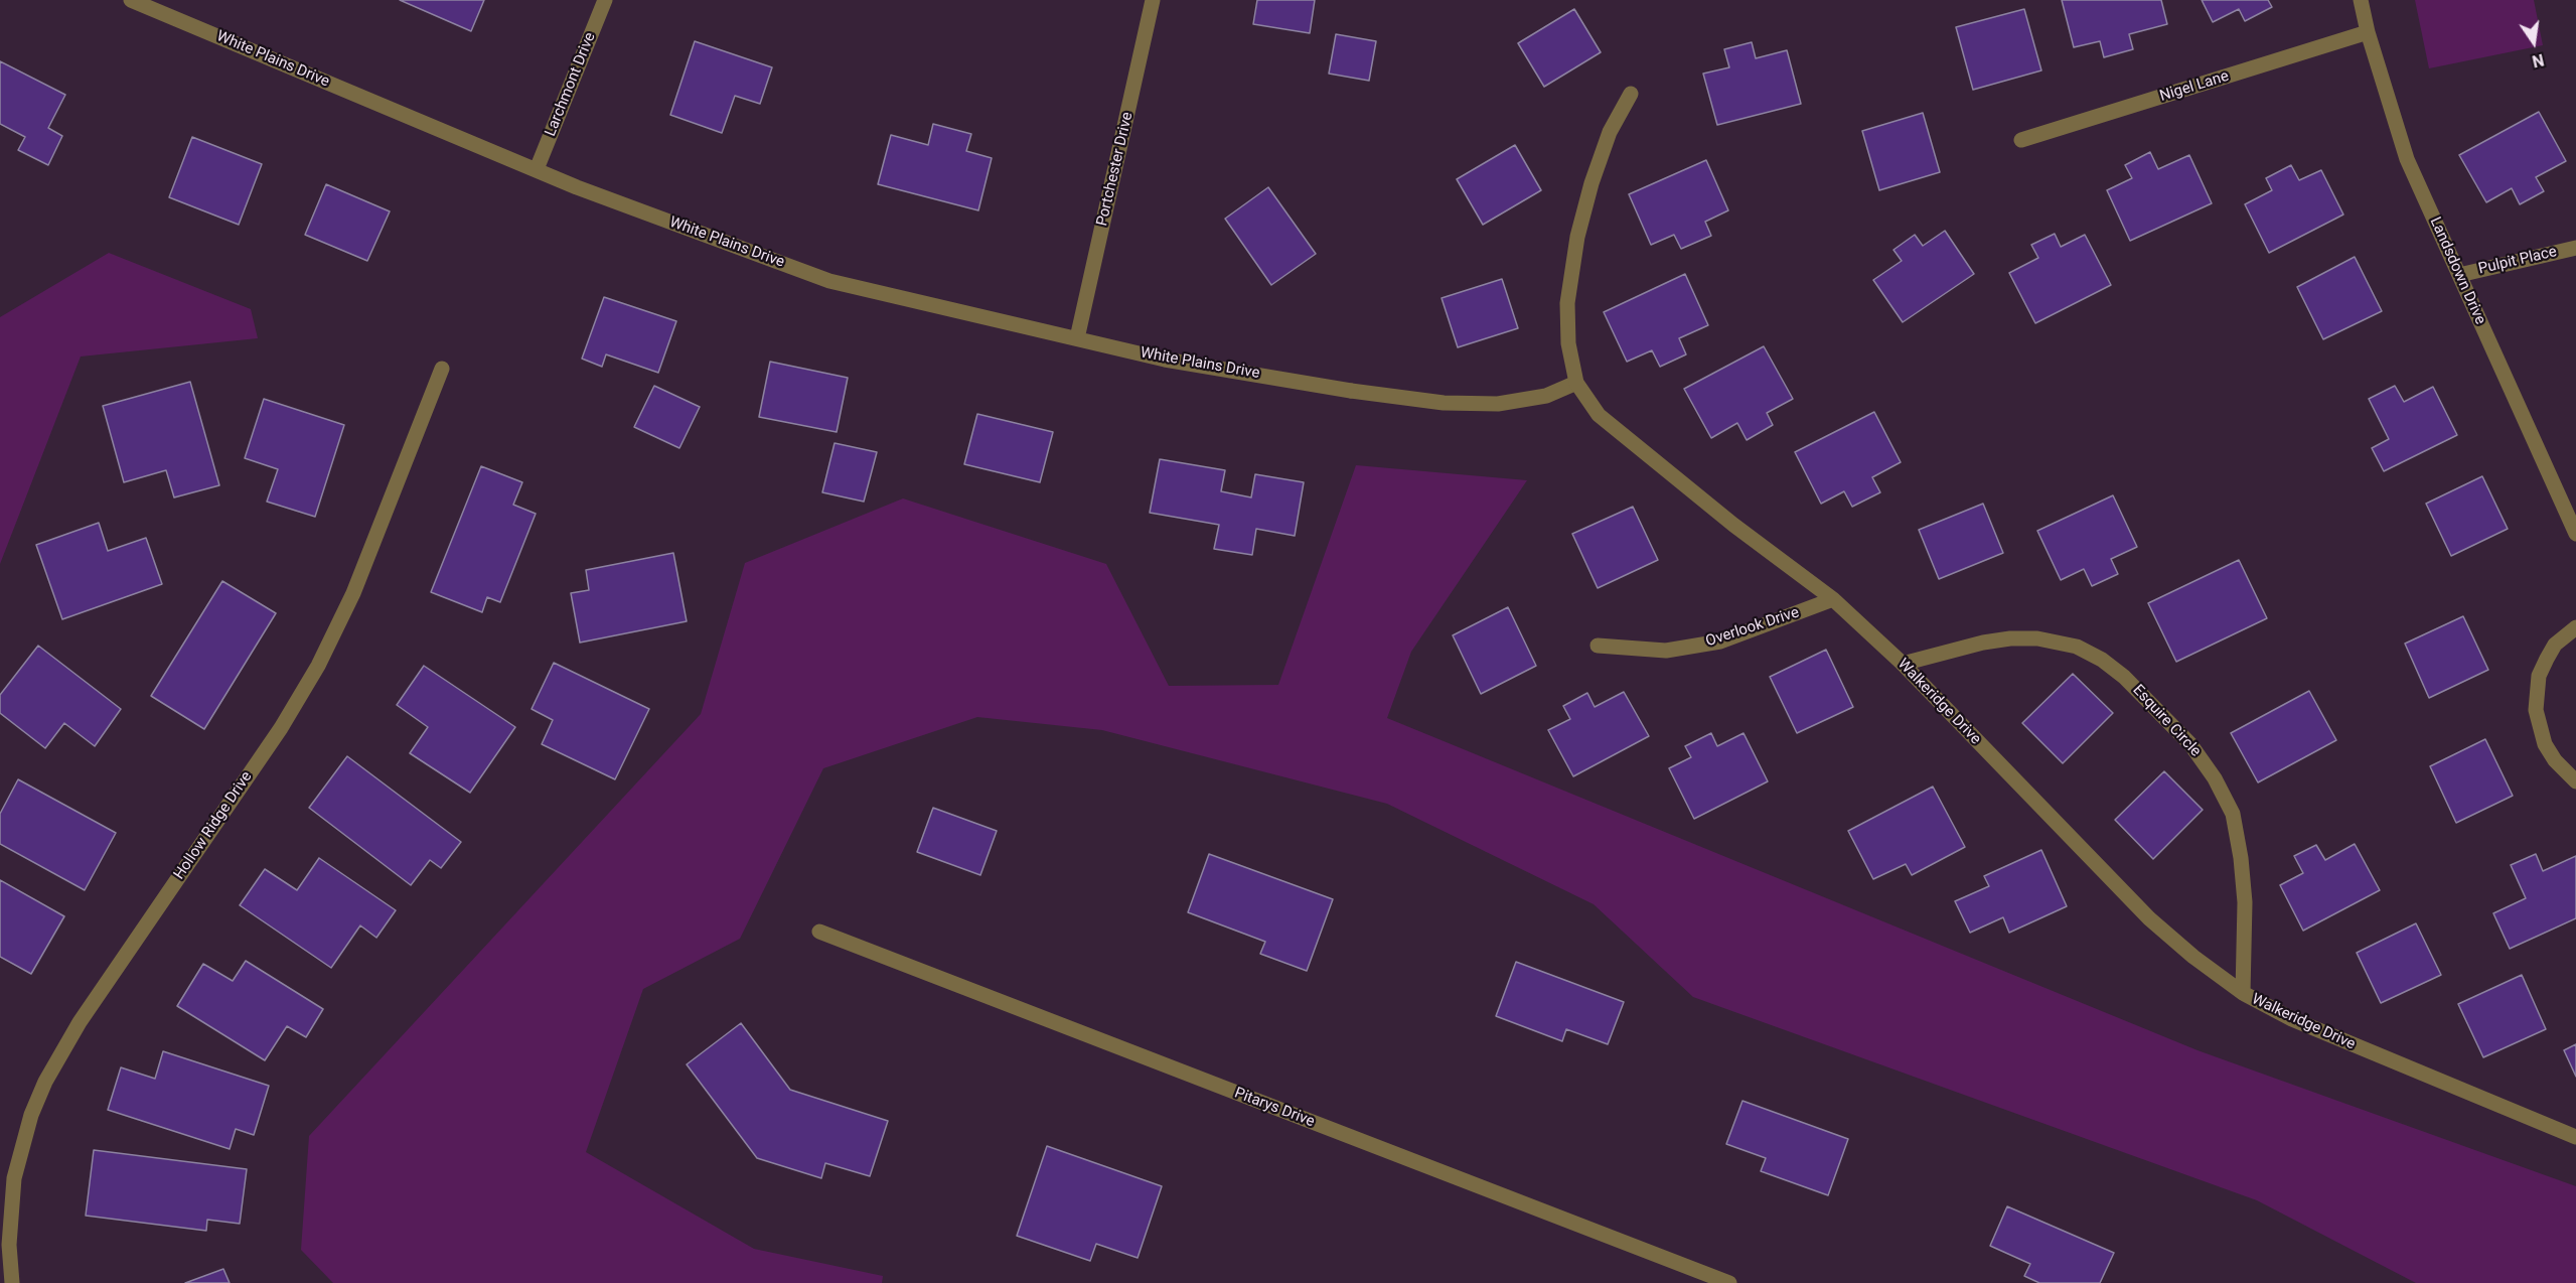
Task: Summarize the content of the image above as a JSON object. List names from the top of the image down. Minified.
{"streets":{"street":["White Plains Drive","Larchmont Drive","Nigel Lane","Portchester Drive","Pulpit Place","Landsdown Drive","Overlook Drive","Walkeridge Drive","Esquire Circle","Hollow Ridge Drive","Pitarys Drive"]},"crossings":[["White Plains Drive","Larchmont Drive"],["White Plains Drive","Portchester Drive"],["White Plains Drive","Walkeridge Drive"],["Nigel Lane","Landsdown Drive"],["Pulpit Place","Landsdown Drive"],["Overlook Drive","Walkeridge Drive"],["Walkeridge Drive","Esquire Circle"]],"north":"bottom"}
